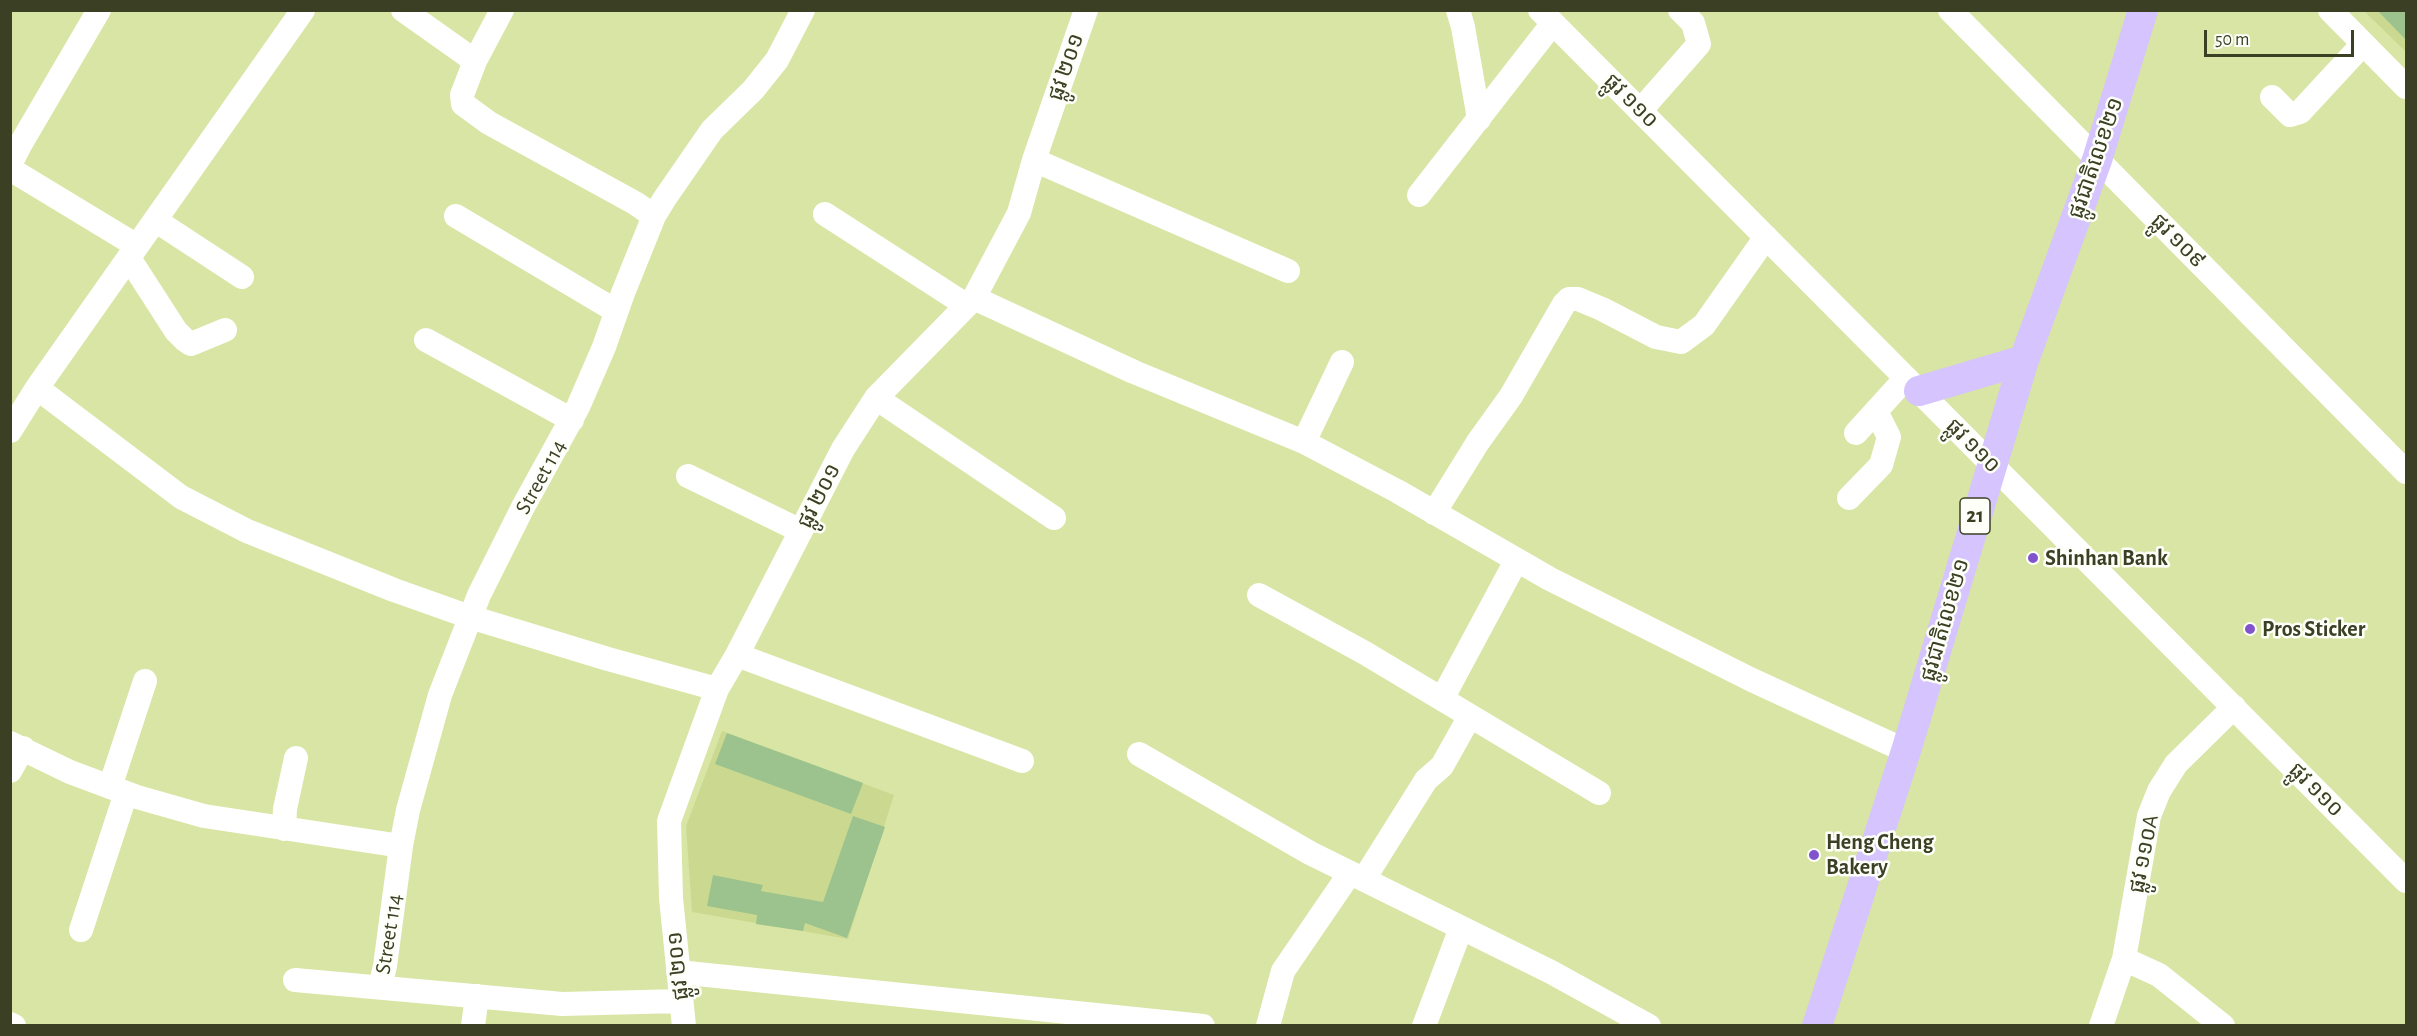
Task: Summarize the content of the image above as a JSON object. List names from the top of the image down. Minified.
{"streets":{"main road":["ផ្លូវជាតិលេខ២១","21"],"street":["ផ្លូវ ២០១","ផ្លូវ ១១០","ផ្លូវ ១០៩","Street 114","ផ្លូវ ១១០A"]},"crossings":[["ផ្លូវ ១១០","ផ្លូវជាតិលេខ២១"],["ផ្លូវ ១១០","ផ្លូវ ១១០A"],["ផ្លូវជាតិលេខ២១","ផ្លូវ ១០៩"]],"places":["Shinhan Bank","Pros Sticker","Heng Cheng Bakery"],"scale_bar":"50 m"}
